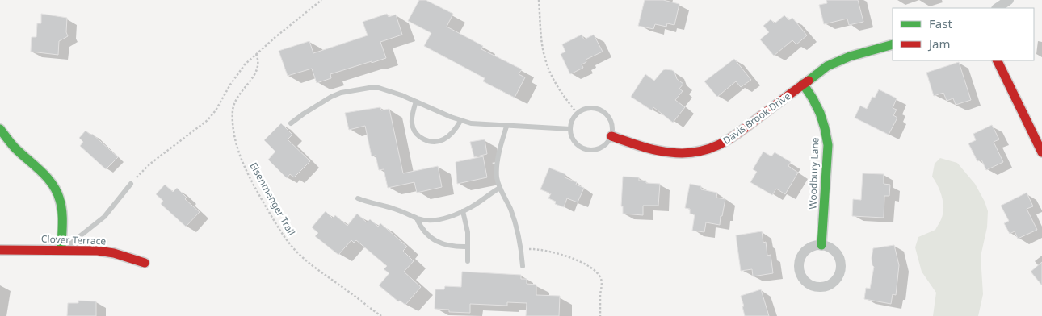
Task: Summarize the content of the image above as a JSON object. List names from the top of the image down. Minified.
{"streets":{"street":["Davis Brook Drive","Woodbury Lane","Clover Terrace"],"path":["Eisenmenger Trail"]},"crossings":[["Davis Brook Drive","Woodbury Lane"]],"legend":["Fast","Jam"]}
